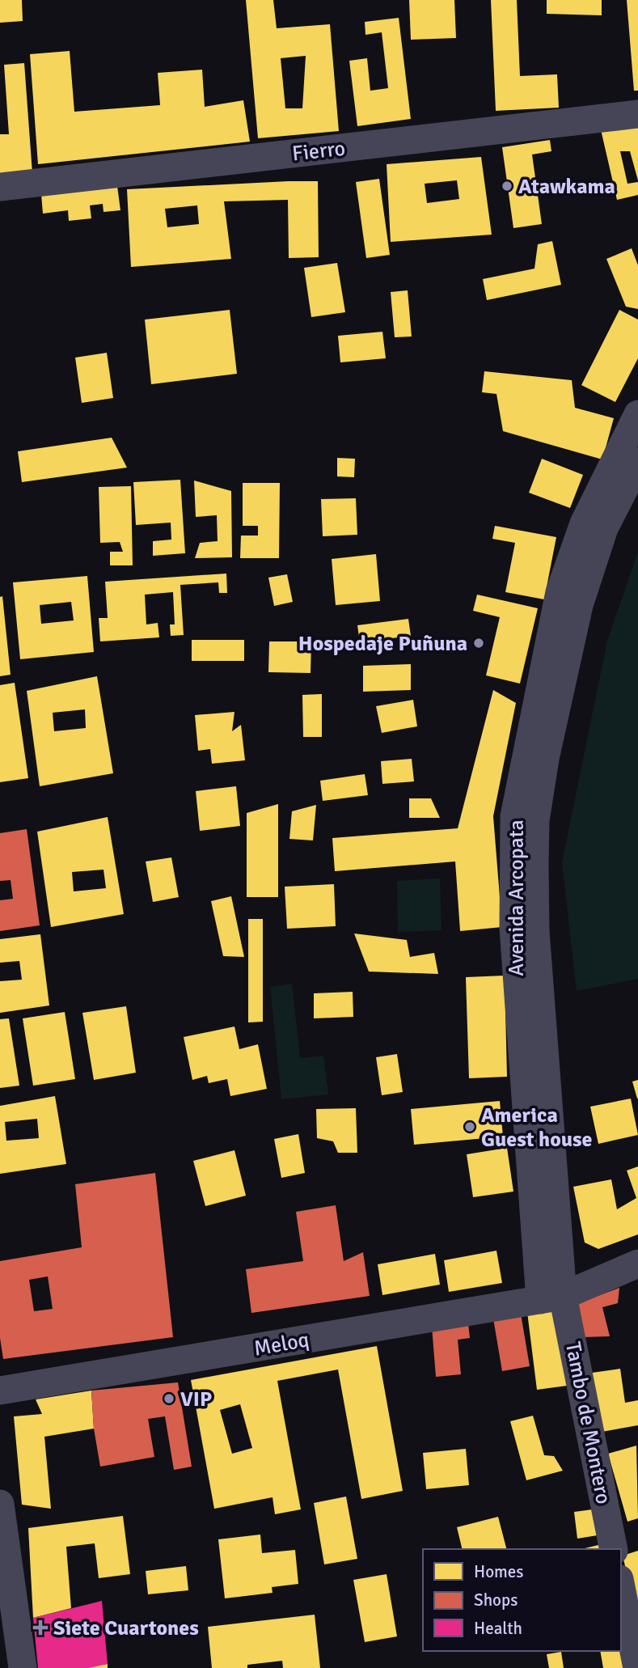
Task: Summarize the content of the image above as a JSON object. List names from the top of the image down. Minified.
{"streets":{"street":["Fierro","Avenida Arcopata","Meloq","Tambo de Montero"]},"crossings":[["Avenida Arcopata","Meloq"],["Avenida Arcopata","Tambo de Montero"],["Meloq","Tambo de Montero"]],"places":{"other":["Atawkama","Hospedaje Puñuna","America Guest house","VIP"],"health":["Siete Cuartones"]},"legend":["Homes","Shops","Health"]}
